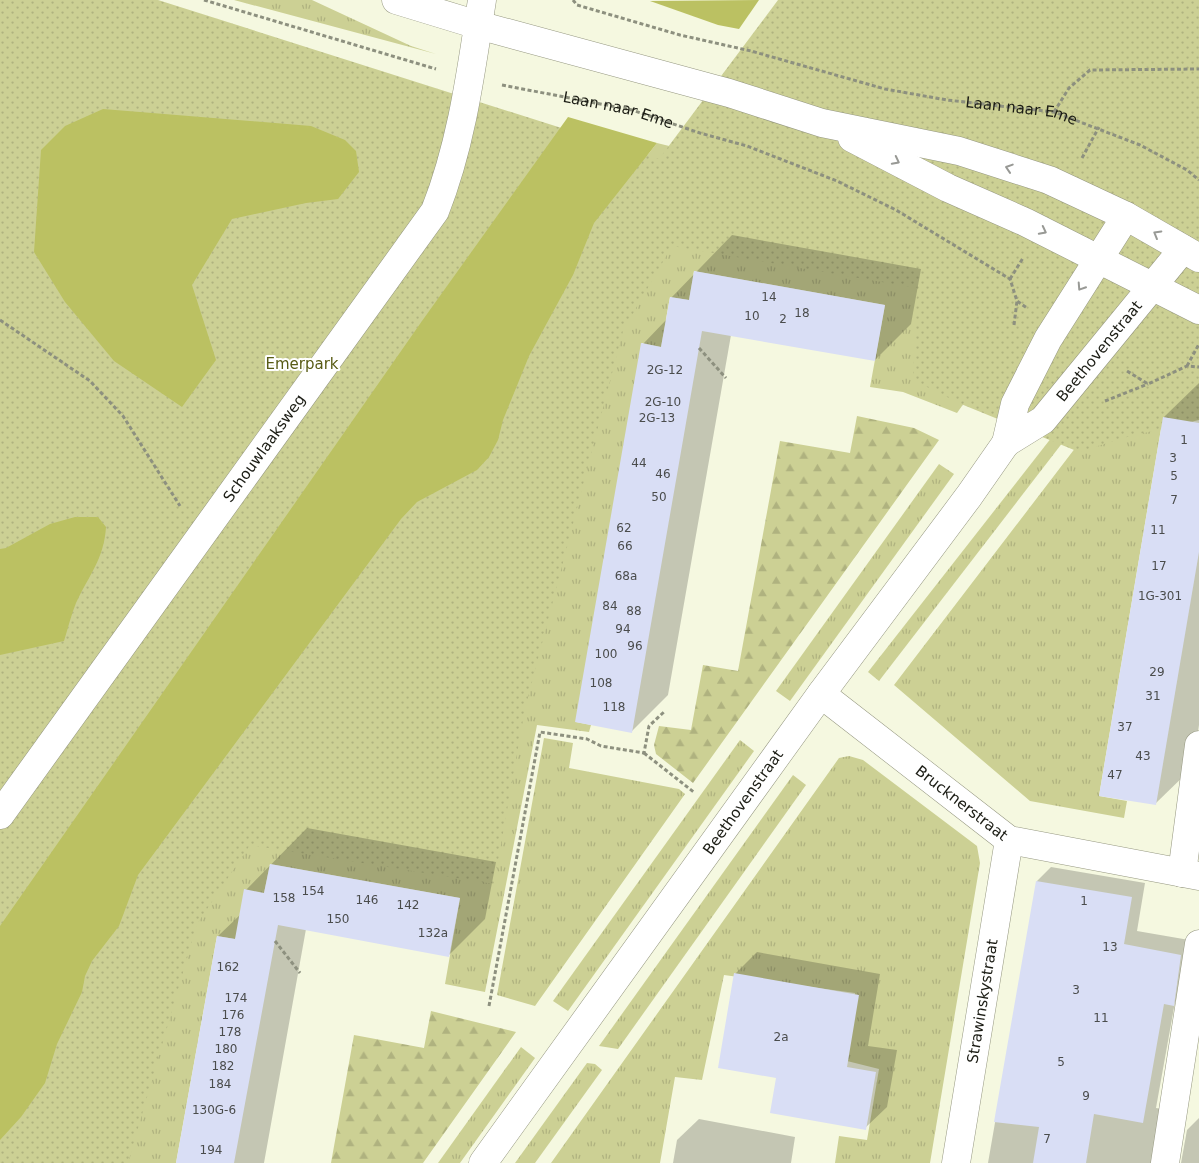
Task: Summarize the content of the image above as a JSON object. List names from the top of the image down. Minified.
{"streets":{"street":["Beethovenstraat","Schouwlaaksweg","Brucknerstraat","Strawinskystraat"],"path":["Laan naar Eme"]},"crossings":[["Laan naar Eme","Schouwlaaksweg"],["Beethovenstraat","Brucknerstraat"],["Brucknerstraat","Strawinskystraat"]],"parks":["Emerpark"],"house_numbers":["14","18","10","2","2G-12","2G-10","2G-13","1","3","44","46","5","50","7","62","11","66","17","68a","1G-301","84","88","94","96","100","29","108","31","118","37","43","47","154","158","146","1","142","150","132a","13","162","3","174","176","11","178","2a","180","5","182","184","9","130G-6","7","194"]}
